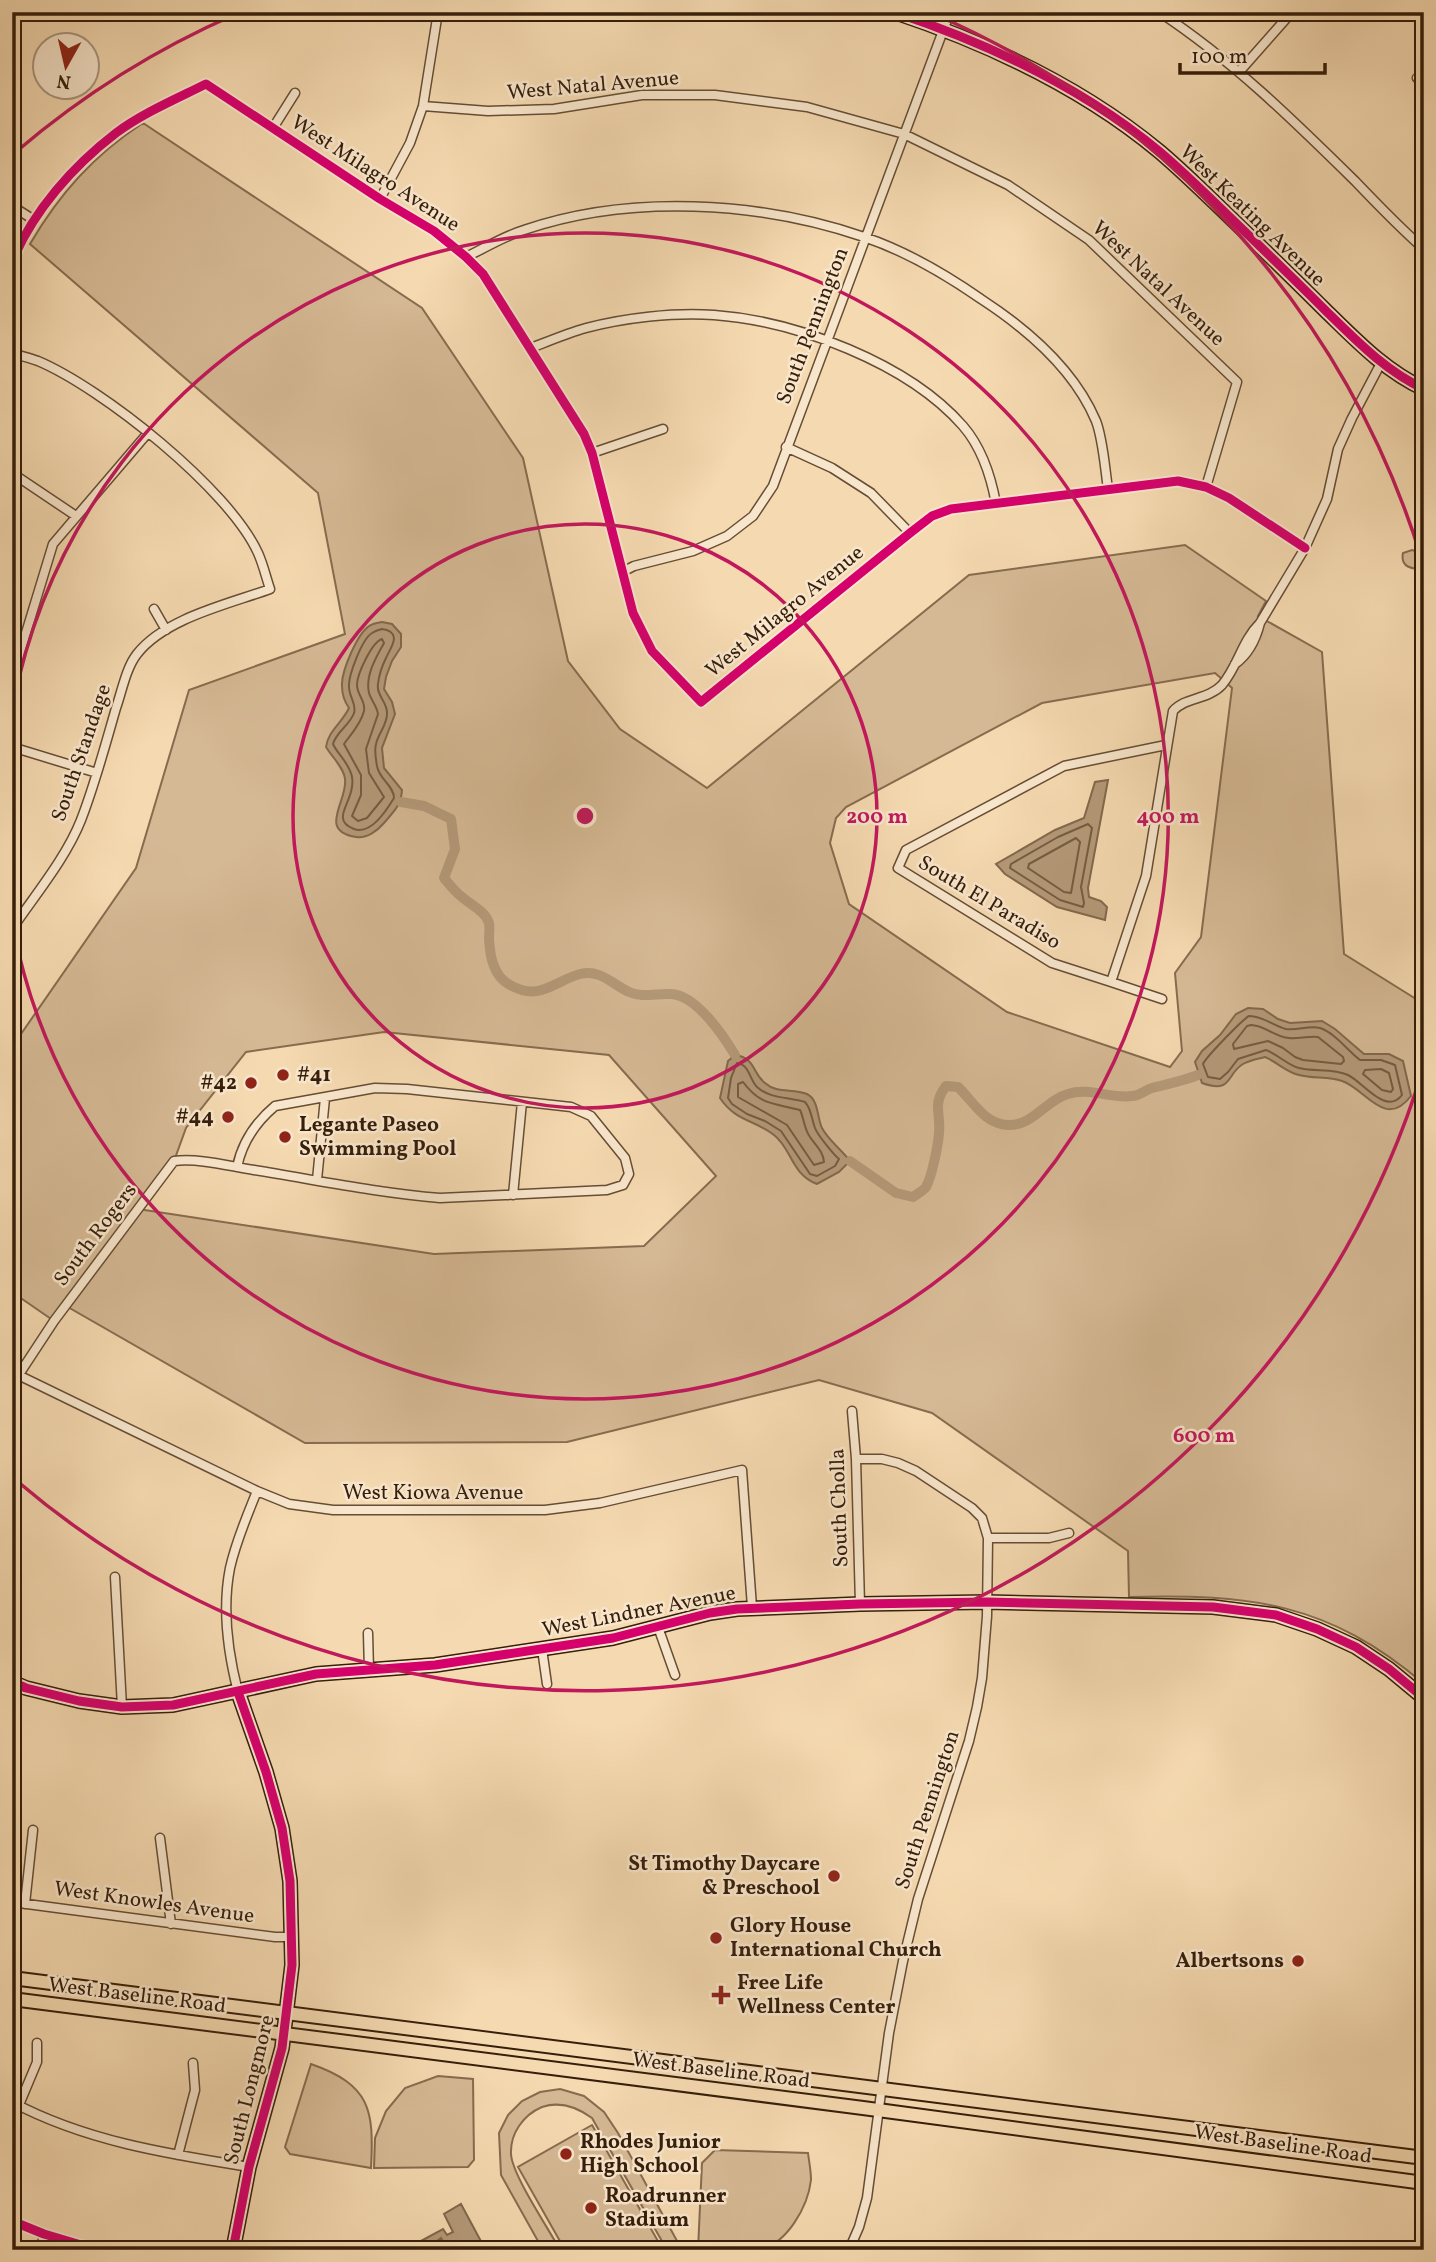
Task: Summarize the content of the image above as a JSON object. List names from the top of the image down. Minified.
{"streets":{"main road":["West Baseline Road"],"street":["West Natal Avenue","West Milagro Avenue","West Keating Avenue","South Pennington","South Standage","South El Paradiso","South Rogers","West Kiowa Avenue","South Cholla","West Lindner Avenue","West Knowles Avenue","South Longmore"]},"crossings":[["West Natal Avenue","West Milagro Avenue"],["West Natal Avenue","South Pennington"],["West Milagro Avenue","South Pennington"],["West Keating Avenue","South Pennington"],["South Pennington","South Cholla"],["South Pennington","West Lindner Avenue"],["South Pennington","West Baseline Road"],["South Rogers","West Kiowa Avenue"],["West Kiowa Avenue","West Lindner Avenue"],["West Kiowa Avenue","South Longmore"],["South Cholla","West Lindner Avenue"],["West Lindner Avenue","South Longmore"],["West Knowles Avenue","South Longmore"],["West Baseline Road","South Longmore"]],"places":{"other":["#41","#42","#44","Legante Paseo Swimming Pool","St Timothy Daycare & Preschool","Glory House International Church","Albertsons","Rhodes Junior High School","Roadrunner Stadium"],"health":["Free Life Wellness Center"]},"scale_bar":"100 m","north":"bottom","rings":["200 m","400 m","600 m"]}
